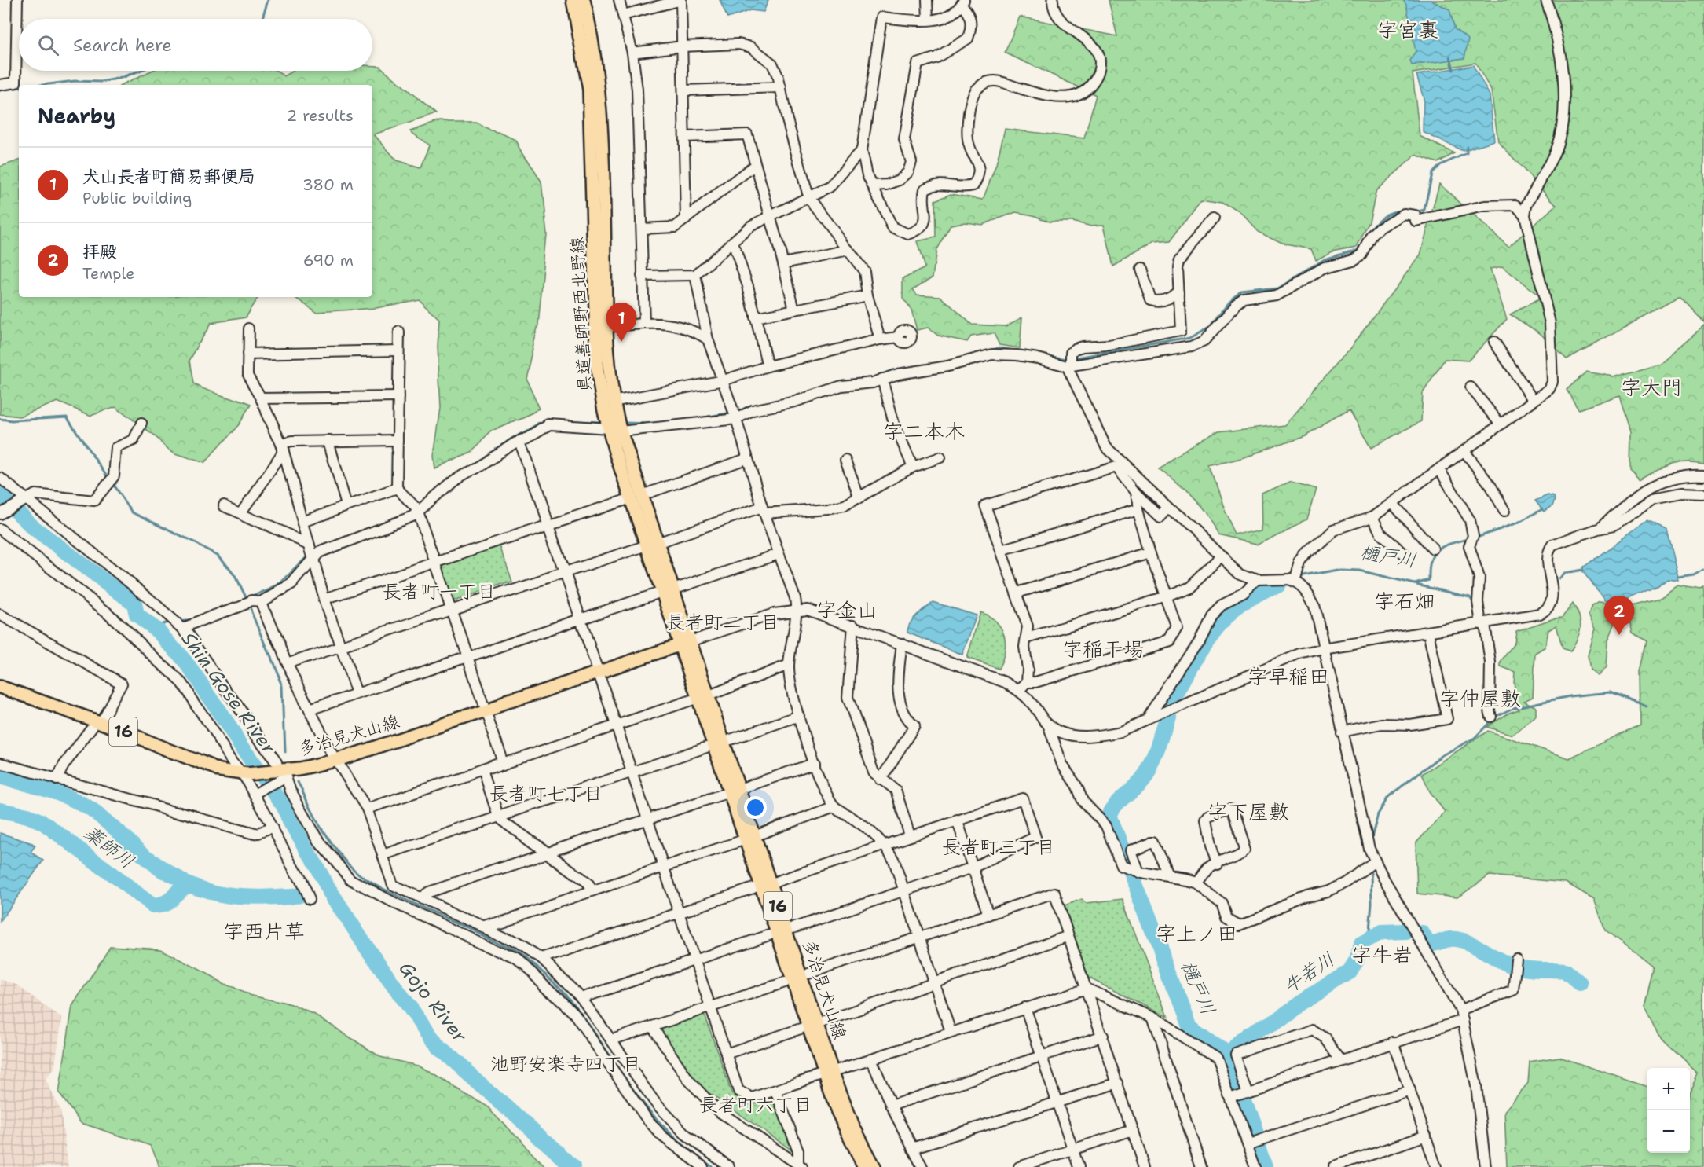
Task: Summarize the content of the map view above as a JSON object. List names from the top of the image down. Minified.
{"streets":{"main road":["県道善師野西北野線","16","多治見犬山線"]},"crossings":[["県道善師野西北野線","多治見犬山線"]],"districts":["字宮裏","字大門","字二本木","長者町一丁目","字石畑","字金山","長者町二丁目","字稲干場","字早稲田","字仲屋敷","長者町七丁目","字下屋敷","長者町三丁目","字西片草","字上ノ田","字牛岩","池野安楽寺四丁目","長者町六丁目"],"water":["樋戸川","Shin Gose River","薬師川","牛若川","Gojo River"],"page":{"search":"Search here","heading":["Nearby","2 results"],"list":[{"mark":"1","name":"犬山長者町簡易郵便局","note":"Public building","value":"380 m"},{"mark":"2","name":"拝殿","note":"Temple","value":"690 m"}],"pins":["1","2"],"map_buttons":["+","−"]}}
